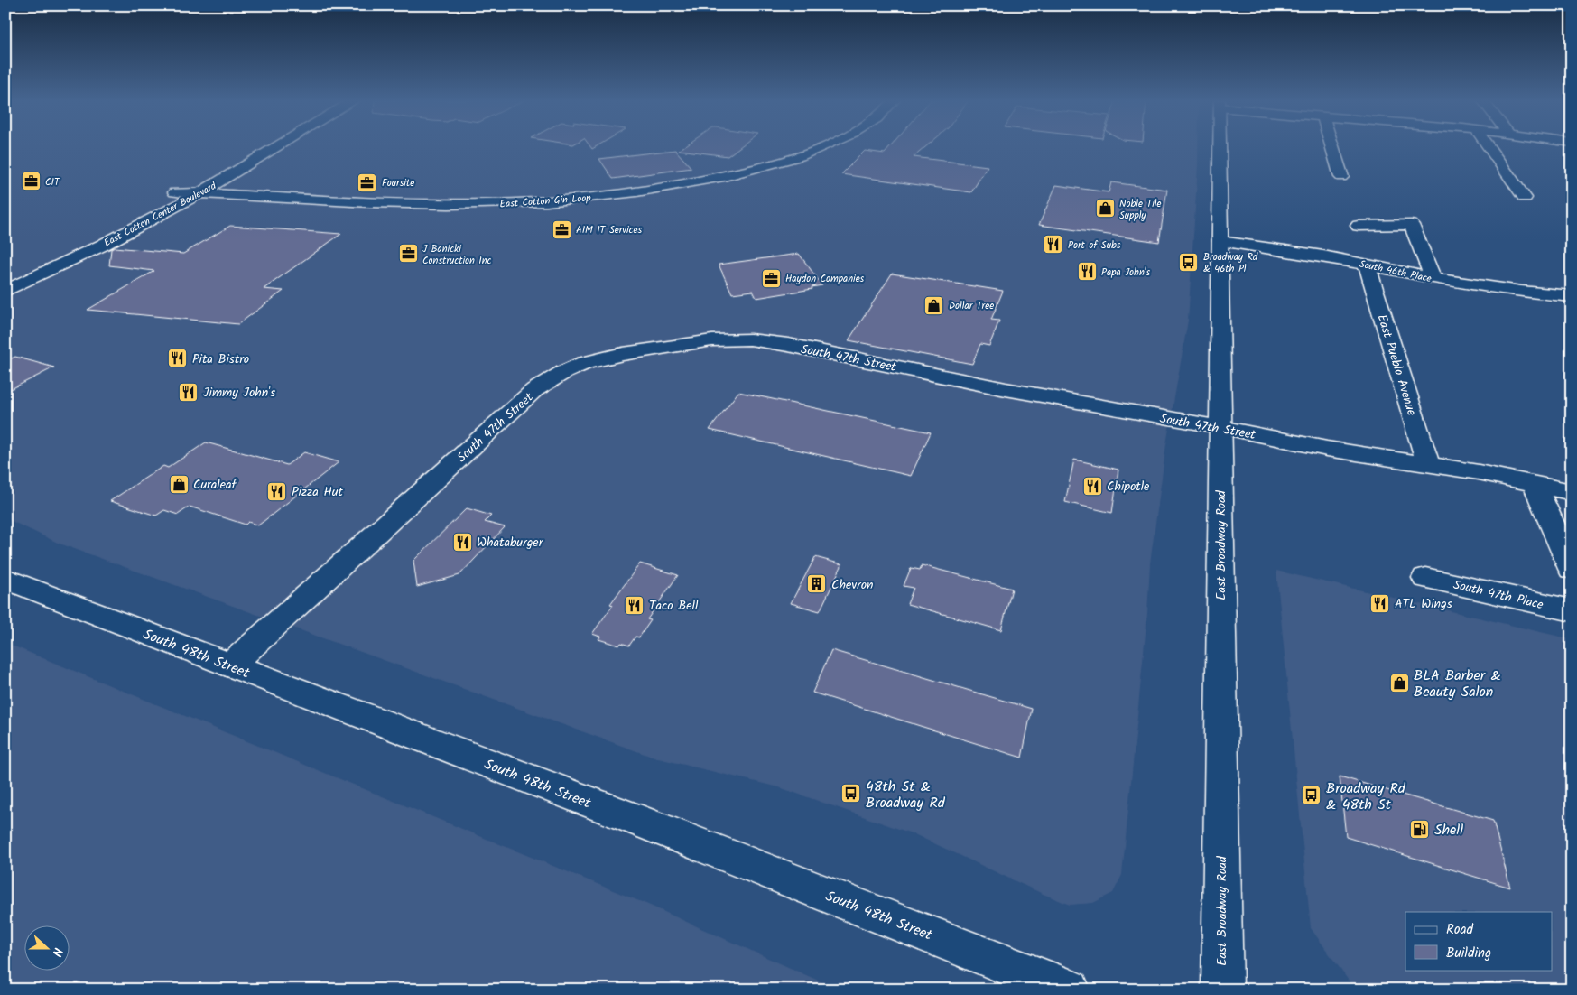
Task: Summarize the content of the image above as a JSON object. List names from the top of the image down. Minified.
{"streets":{"street":["East Cotton Gin Loop","East Cotton Center Boulevard","South 46th Place","South 47th Street","East Pueblo Avenue","East Broadway Road","South 47th Place","South 48th Street"]},"crossings":[["East Cotton Gin Loop","East Cotton Center Boulevard"],["South 46th Place","East Pueblo Avenue"],["South 46th Place","East Broadway Road"],["South 47th Street","East Pueblo Avenue"],["South 47th Street","East Broadway Road"],["South 47th Street","South 48th Street"]],"places":{"office":["CIT","Foursite","AIM IT Services","J Banicki Construction Inc","Haydon Companies"],"shop":["Noble Tile Supply","Dollar Tree","Curaleaf","BLA Barber & Beauty Salon"],"restaurant":["Port of Subs","Papa John's","Pita Bistro","Jimmy John's","Chipotle","Pizza Hut","Whataburger","ATL Wings","Taco Bell"],"bus stop":["Broadway Rd & 46th Pl","48th St & Broadway Rd","Broadway Rd & 48th St"],"building":["Chevron"],"fuel station":["Shell"]},"legend":["Road","Building"],"north":"right"}
